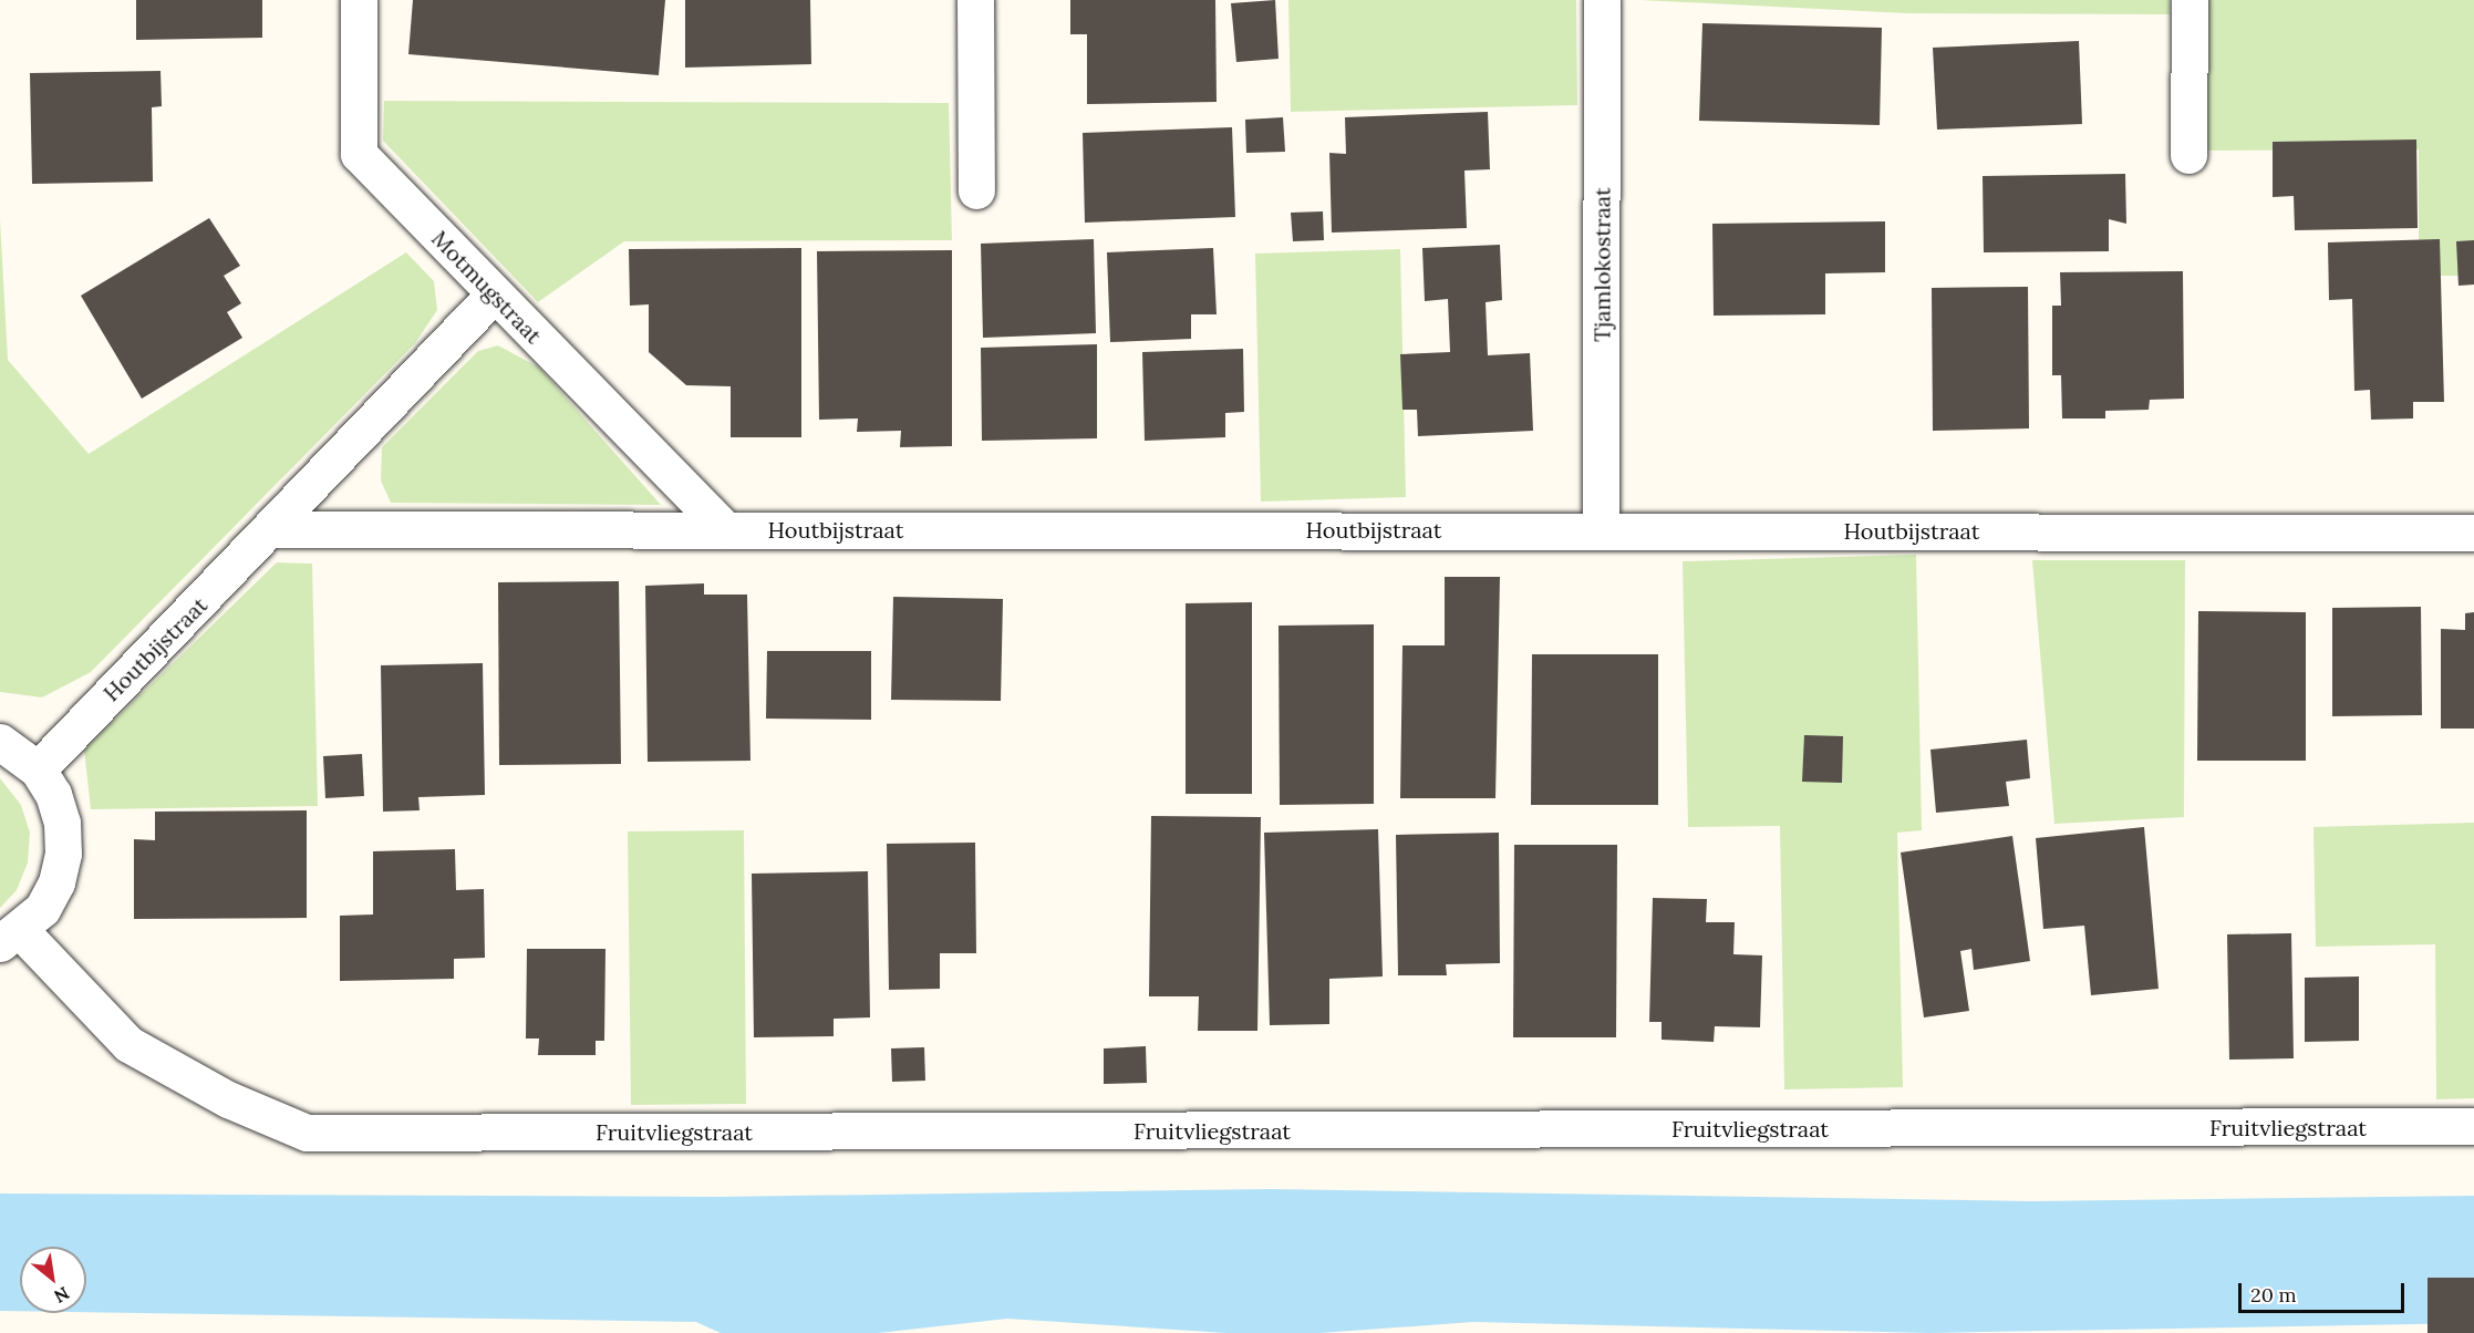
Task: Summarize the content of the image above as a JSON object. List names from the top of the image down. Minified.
{"streets":{"street":["Tjamlokostraat","Motmugstraat","Houtbijstraat","Fruitvliegstraat"]},"crossings":[["Tjamlokostraat","Houtbijstraat"],["Motmugstraat","Houtbijstraat"]],"scale_bar":"20 m","north":"bottom right"}
